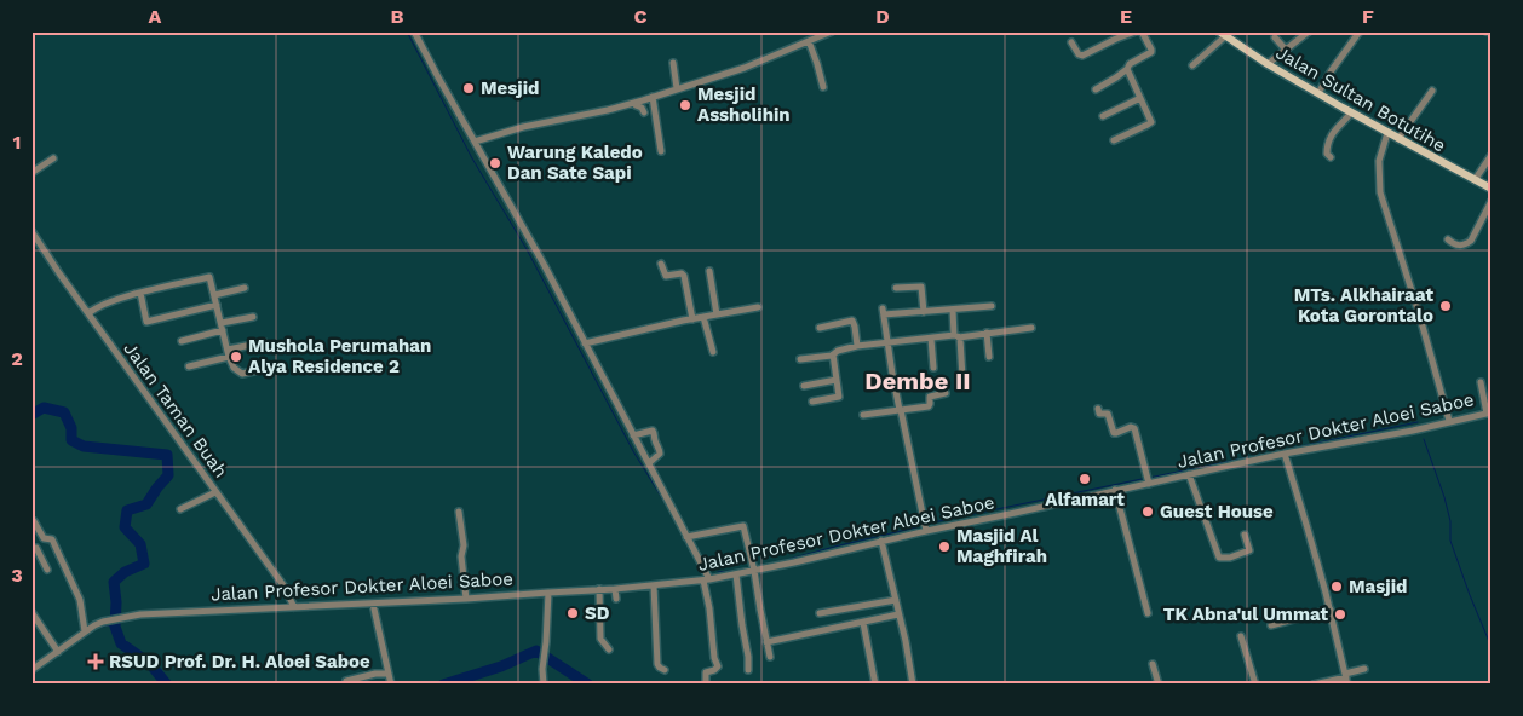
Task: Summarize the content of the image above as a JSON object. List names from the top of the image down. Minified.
{"streets":{"main road":["Jalan Sultan Botutihe"],"street":["Jalan Taman Buah","Jalan Profesor Dokter Aloei Saboe"]},"crossings":[["Jalan Taman Buah","Jalan Profesor Dokter Aloei Saboe"]],"districts":["Dembe II"],"places":{"other":["Mesjid","Mesjid Assholihin","Warung Kaledo Dan Sate Sapi","MTs. Alkhairaat Kota Gorontalo","Mushola Perumahan Alya Residence 2","Alfamart","Guest House","Masjid Al Maghfirah","Masjid","SD","TK Abna'ul Ummat"],"health":["RSUD Prof. Dr. H. Aloei Saboe"]},"grid":{"columns":["A","B","C","D","E","F"],"rows":["1","2","3"]}}
